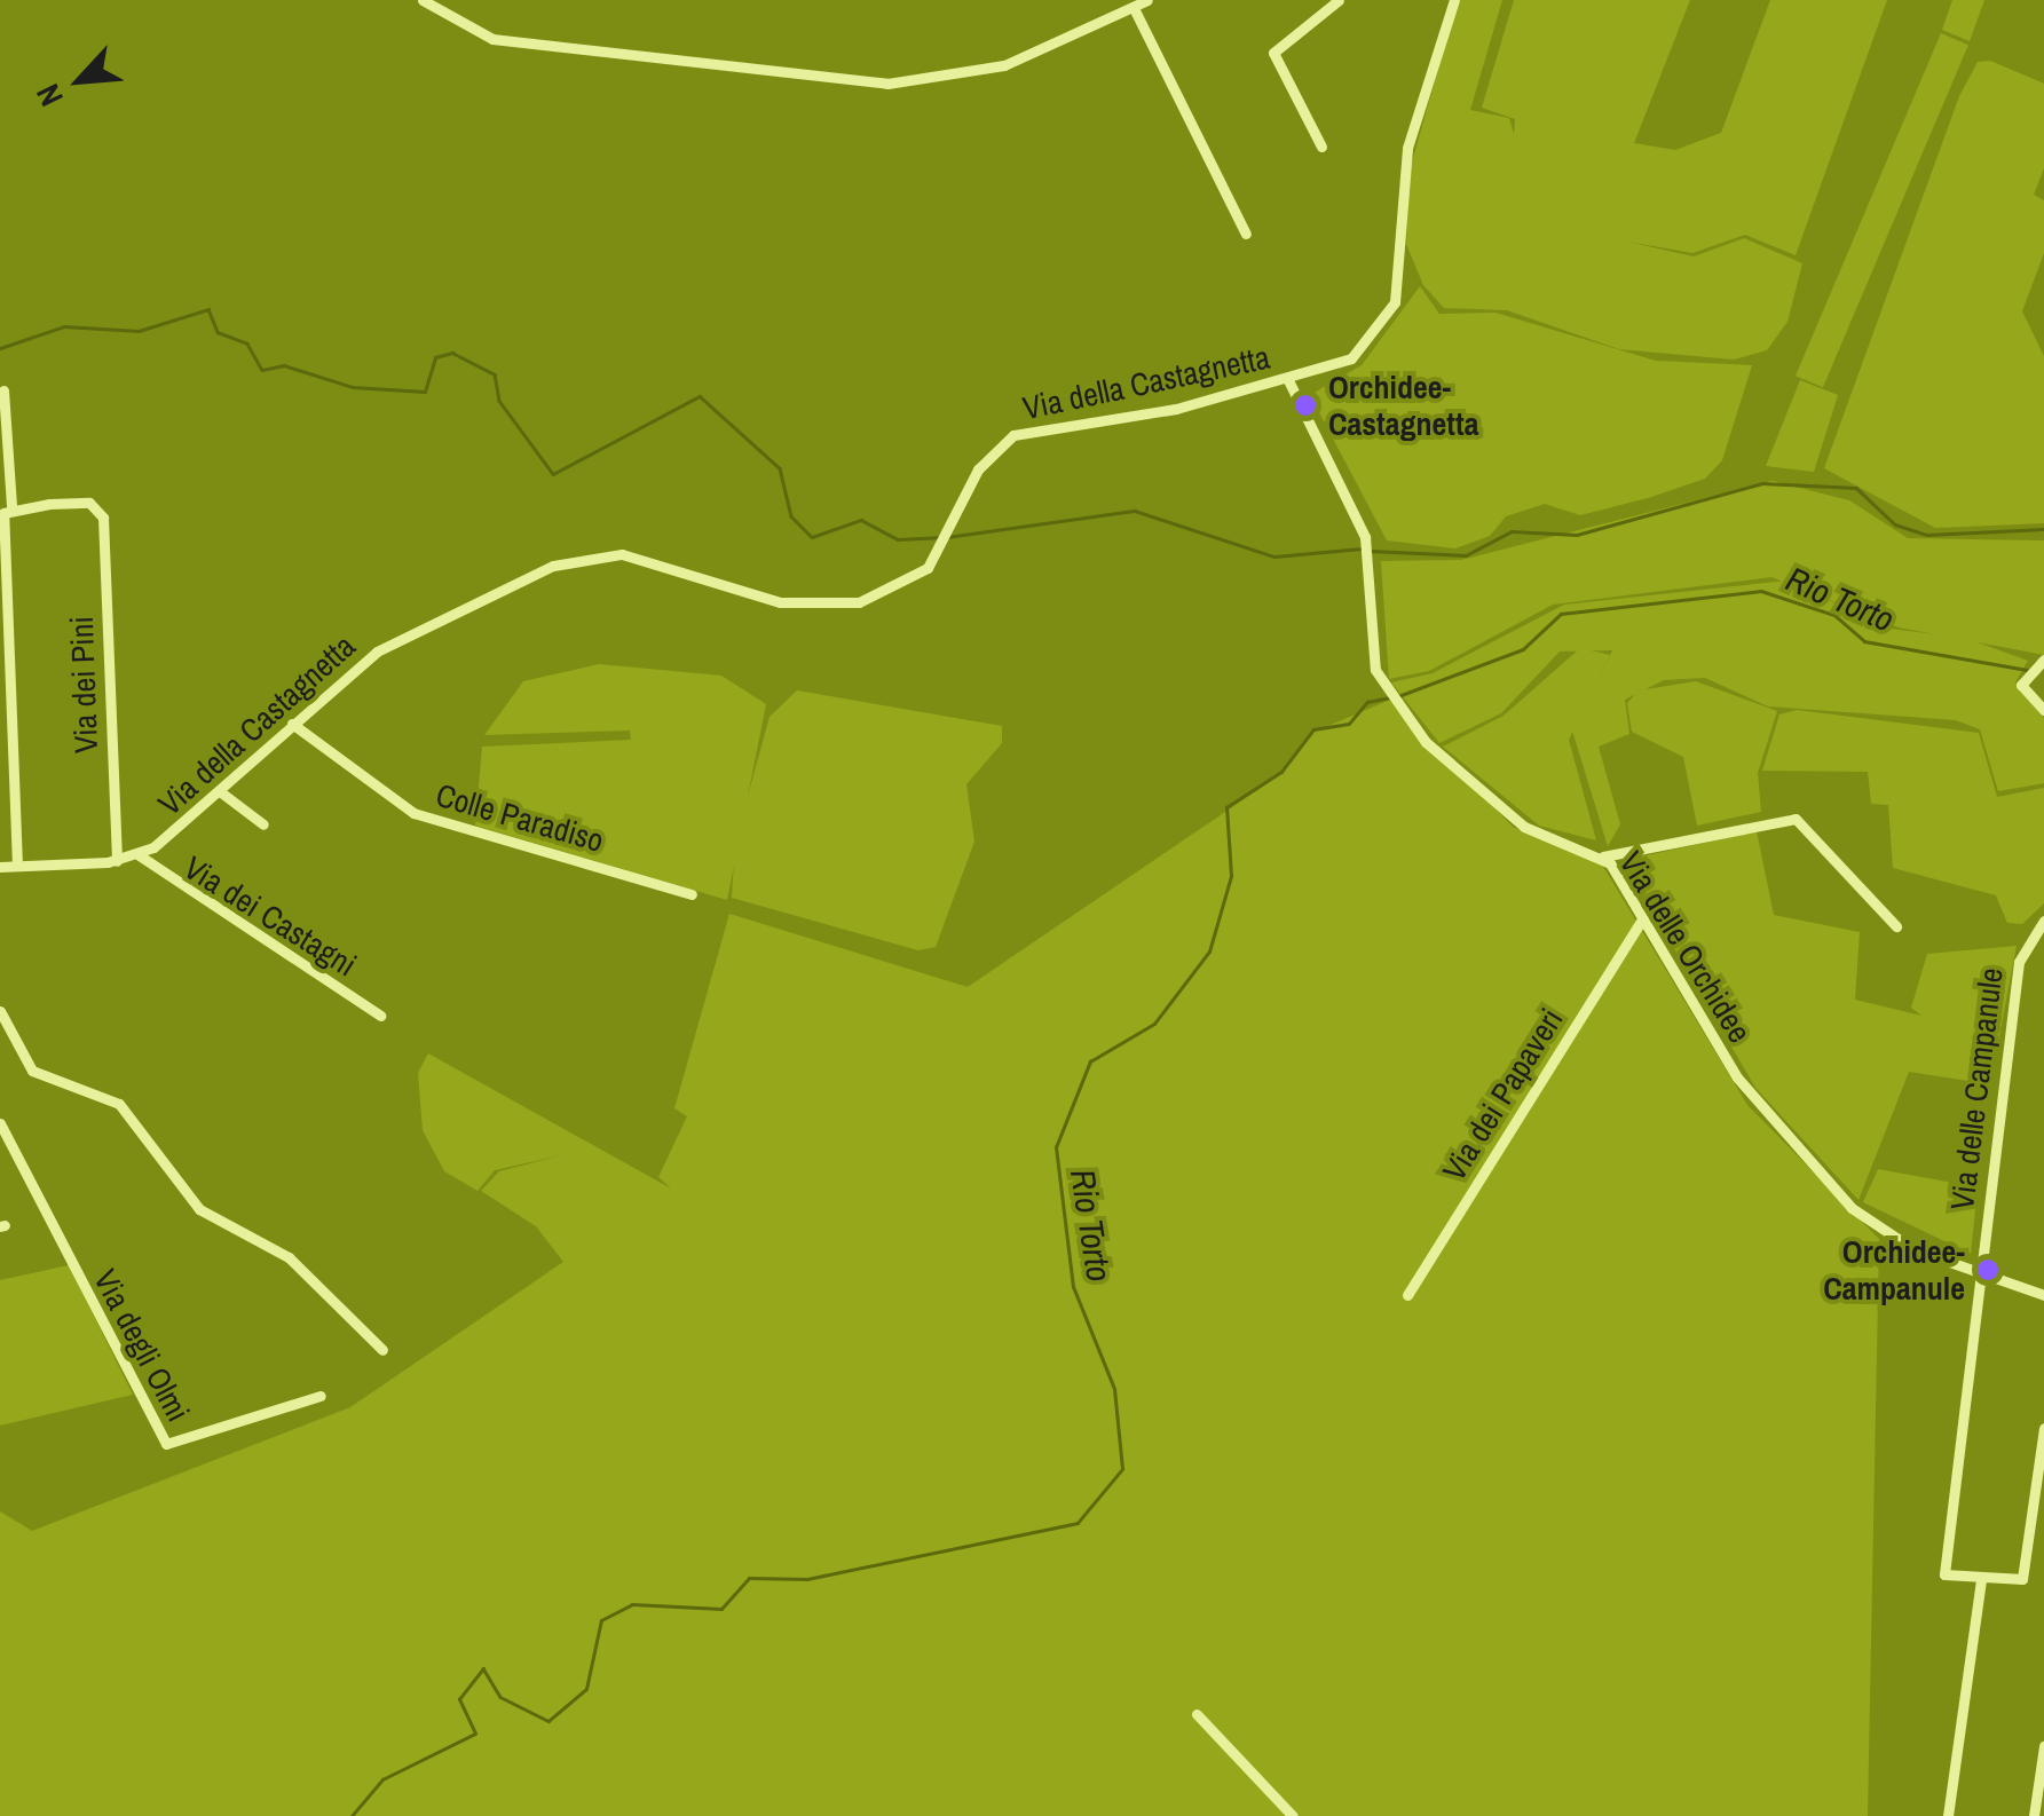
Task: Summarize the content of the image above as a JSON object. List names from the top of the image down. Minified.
{"streets":{"street":["Via della Castagnetta","Via dei Pini","Colle Paradiso","Via dei Castagni","Via delle Orchidee","Via delle Campanule","Via dei Papaveri","Via degli Olmi"]},"crossings":[["Via della Castagnetta","Via dei Pini"],["Via della Castagnetta","Colle Paradiso"],["Via della Castagnetta","Via dei Castagni"],["Via della Castagnetta","Via delle Orchidee"],["Via delle Orchidee","Via delle Campanule"],["Via delle Orchidee","Via dei Papaveri"]],"water":["Rio Torto"],"places":["Orchidee- Castagnetta","Orchidee- Campanule"],"north":"bottom left"}
